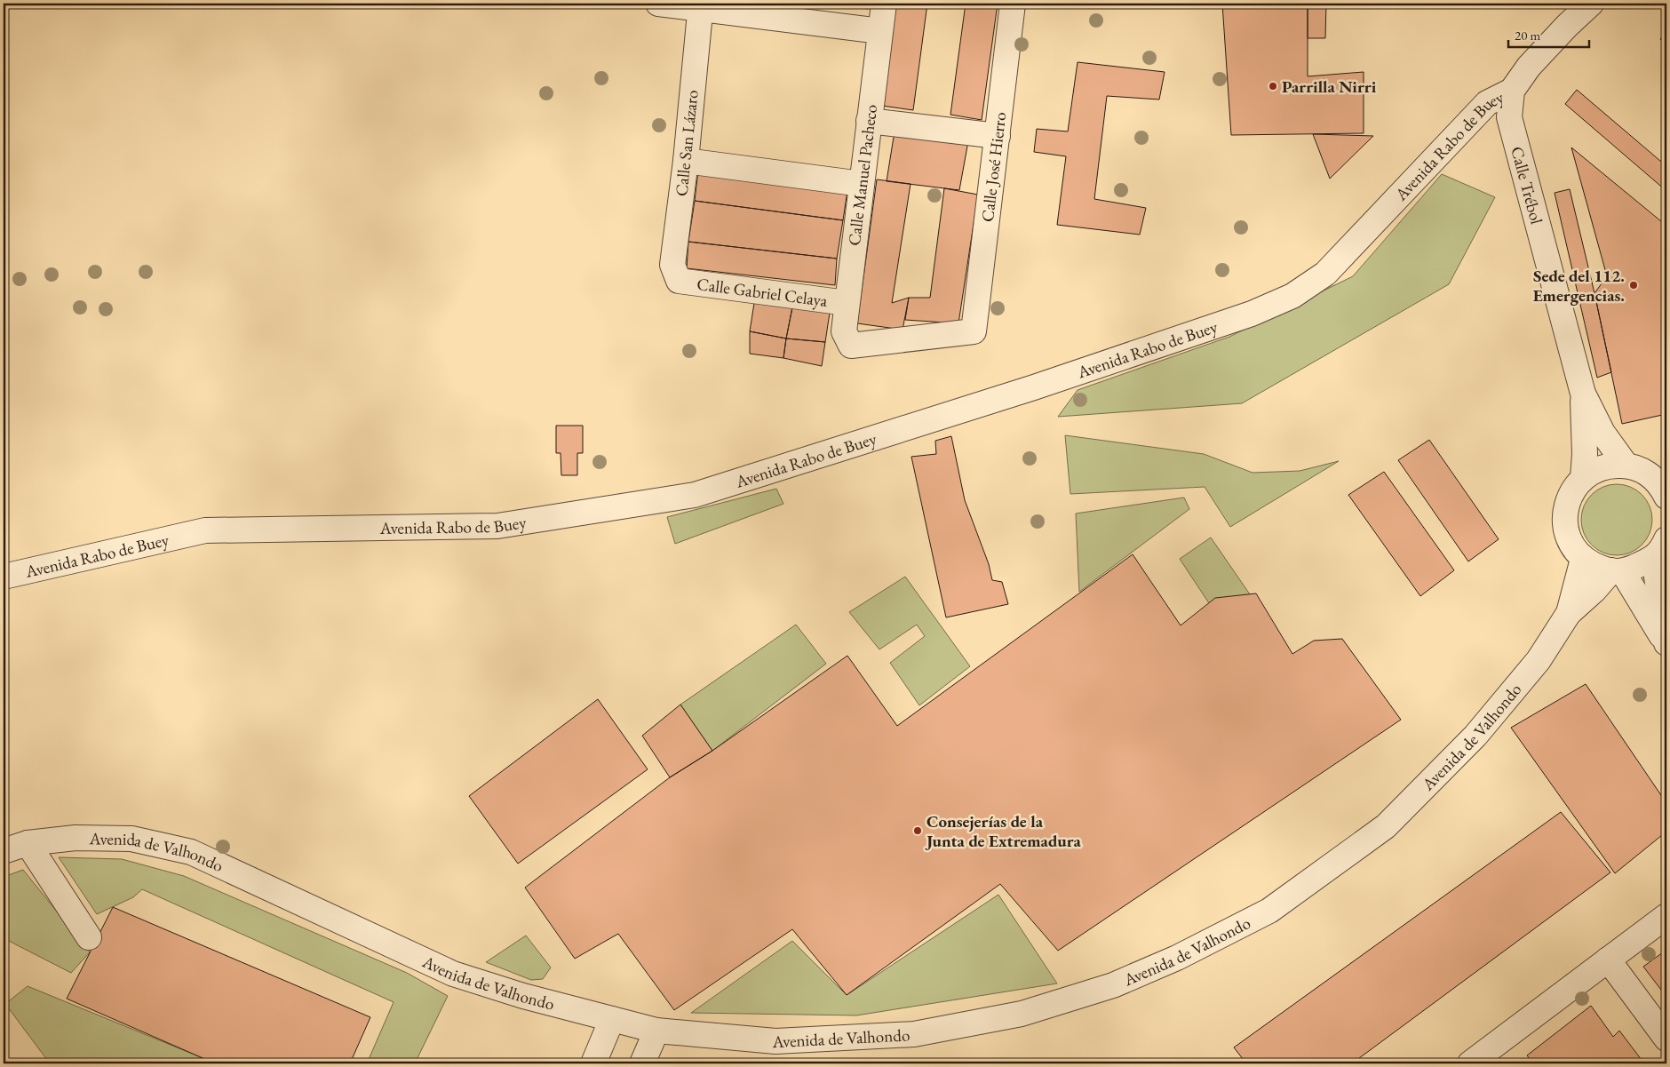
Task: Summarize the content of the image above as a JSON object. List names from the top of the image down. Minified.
{"streets":{"street":["Calle San Lázaro","Avenida Rabo de Buey","Calle José Hierro","Calle Manuel Pacheco","Calle Trébol","Calle Gabriel Celaya","Avenida de Valhondo"]},"crossings":[["Calle San Lázaro","Calle Gabriel Celaya"],["Avenida Rabo de Buey","Calle Trébol"],["Calle José Hierro","Calle Manuel Pacheco"],["Calle Manuel Pacheco","Calle Gabriel Celaya"]],"places":["Parrilla Nirri","Sede del 112. Emergencias.","Consejerías de la Junta de Extremadura"],"scale_bar":"20 m"}
